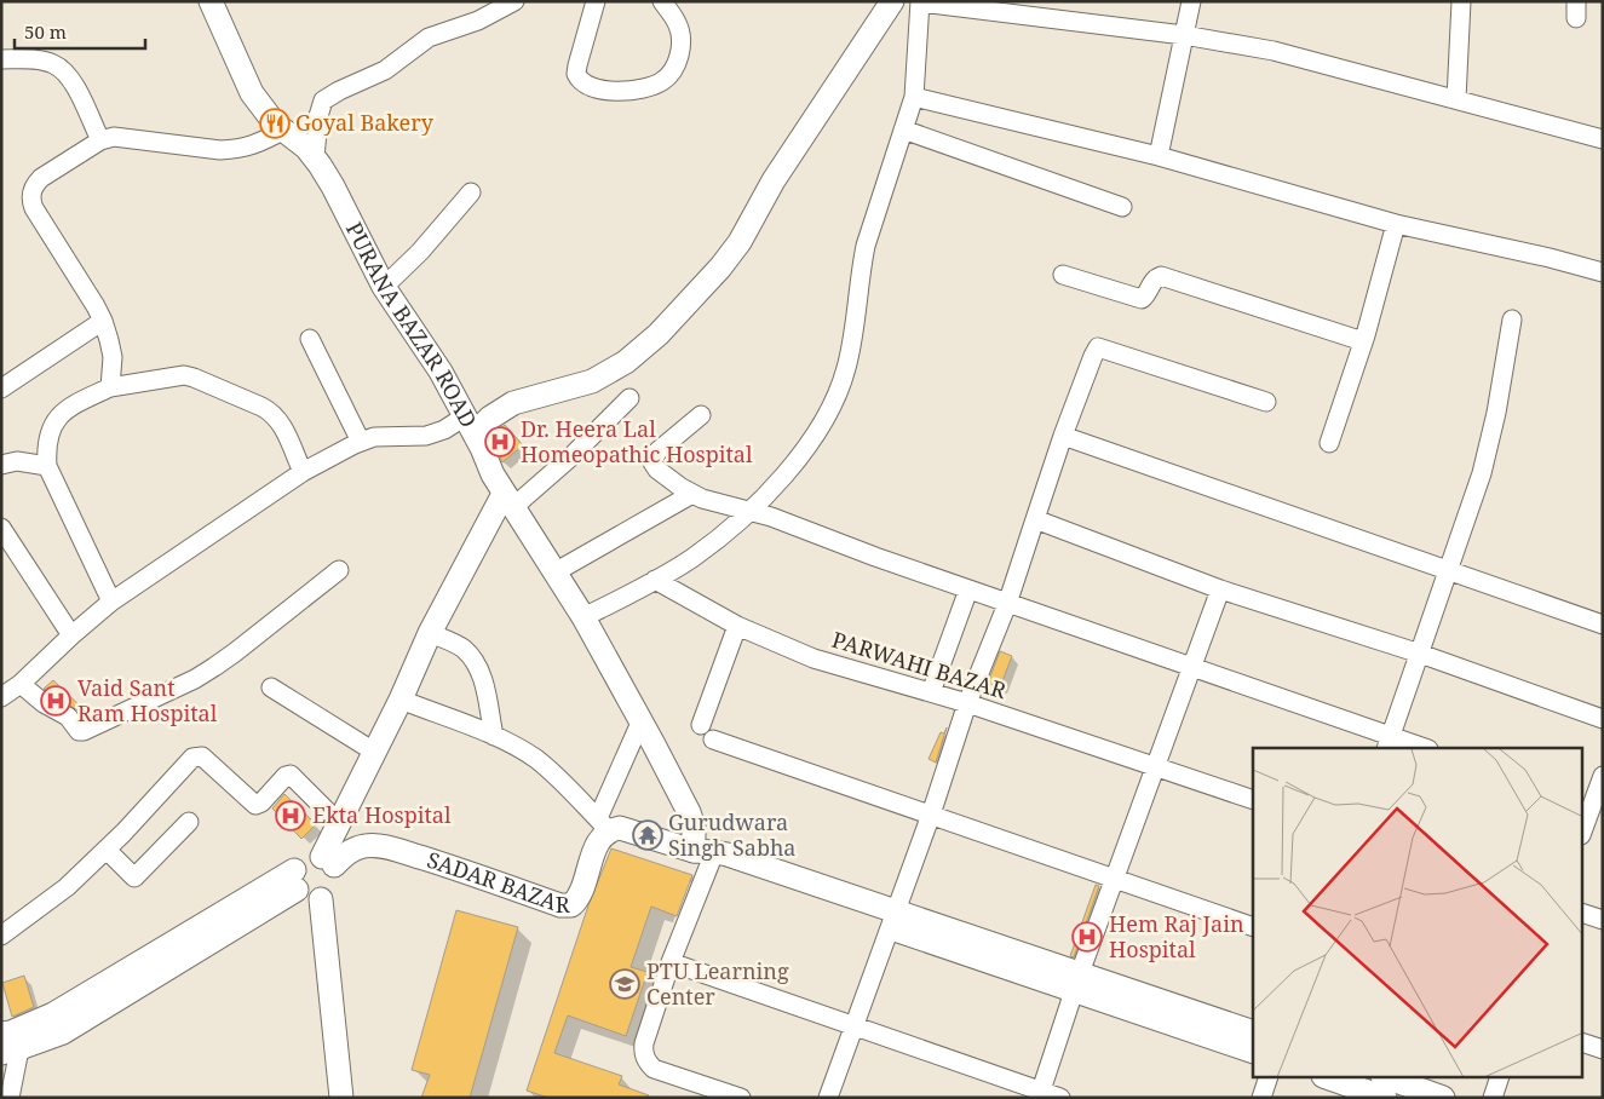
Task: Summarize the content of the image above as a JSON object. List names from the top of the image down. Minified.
{"streets":{"street":["PURANA BAZAR ROAD","PARWAHI BAZAR","SADAR BAZAR"]},"places":{"restaurant":["Goyal Bakery"],"hospital":["Dr. Heera Lal Homeopathic Hospital","Vaid Sant Ram Hospital","Ekta Hospital","Hem Raj Jain Hospital"],"temple":["Gurudwara Singh Sabha"],"school or university":["PTU Learning Center"]},"scale_bar":"50 m"}
